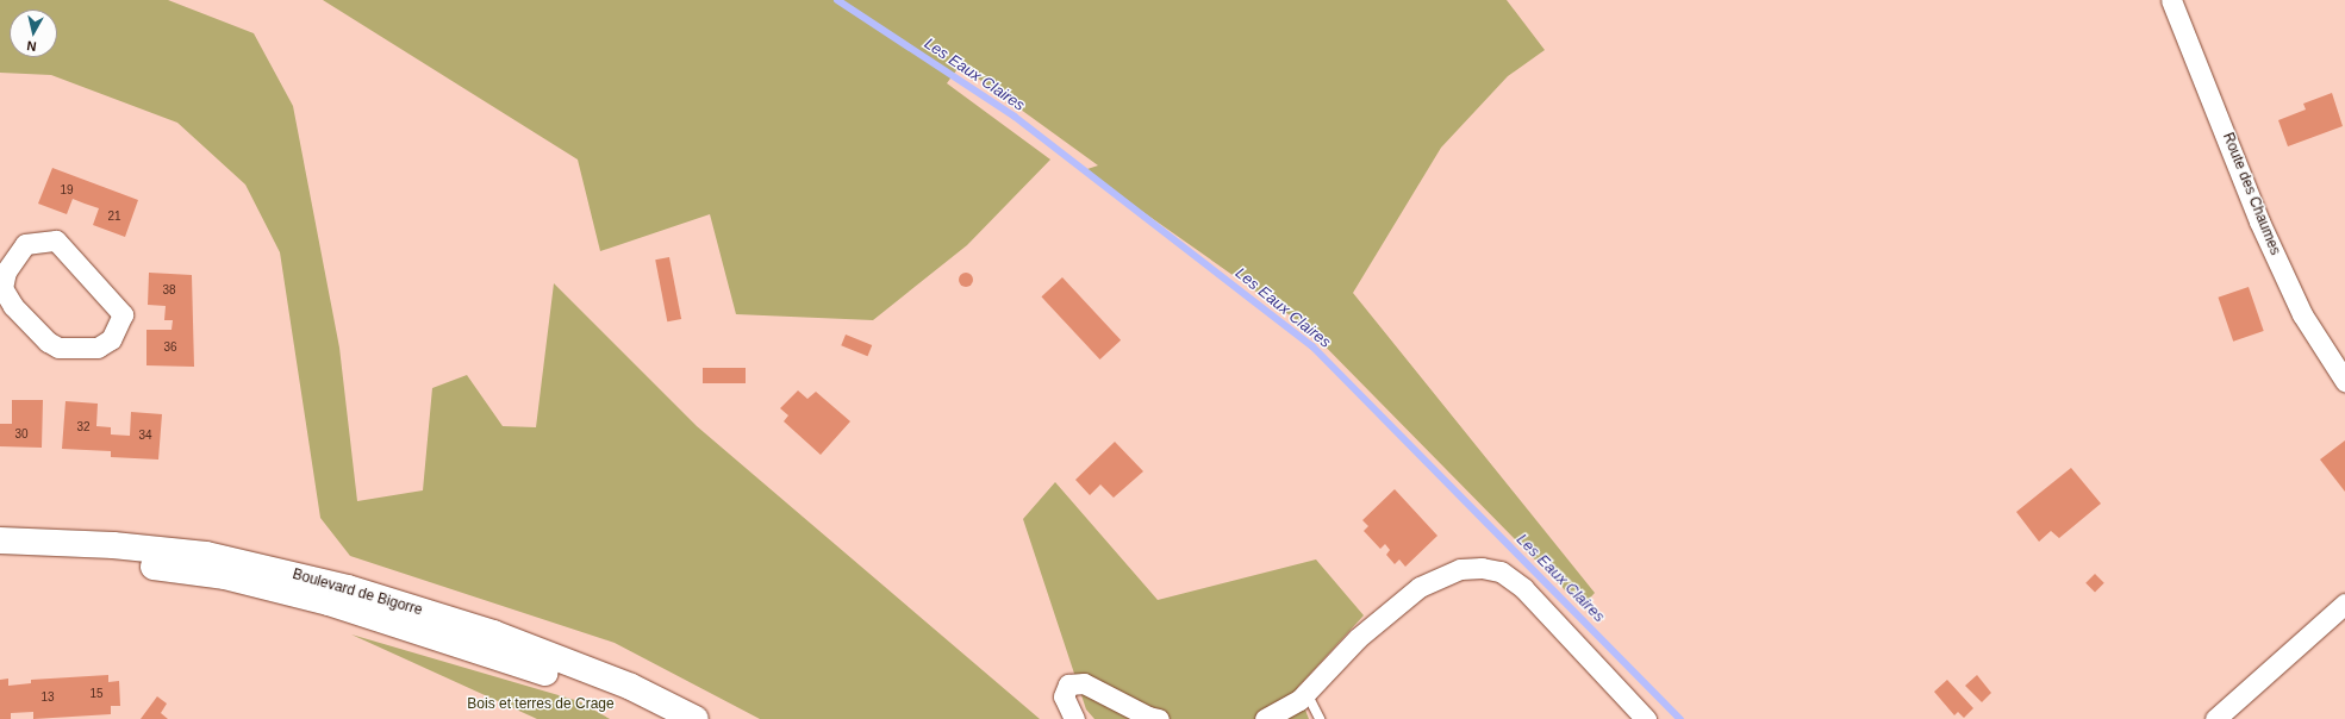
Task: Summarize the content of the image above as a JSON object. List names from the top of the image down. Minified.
{"streets":{"main road":["Boulevard de Bigorre"],"street":["Route des Chaumes"]},"water":["Les Eaux Claires"],"parks":["Bois et terres de Crage"],"house_numbers":["19","21","38","36","32","30","34","15","13"],"north":"bottom"}
